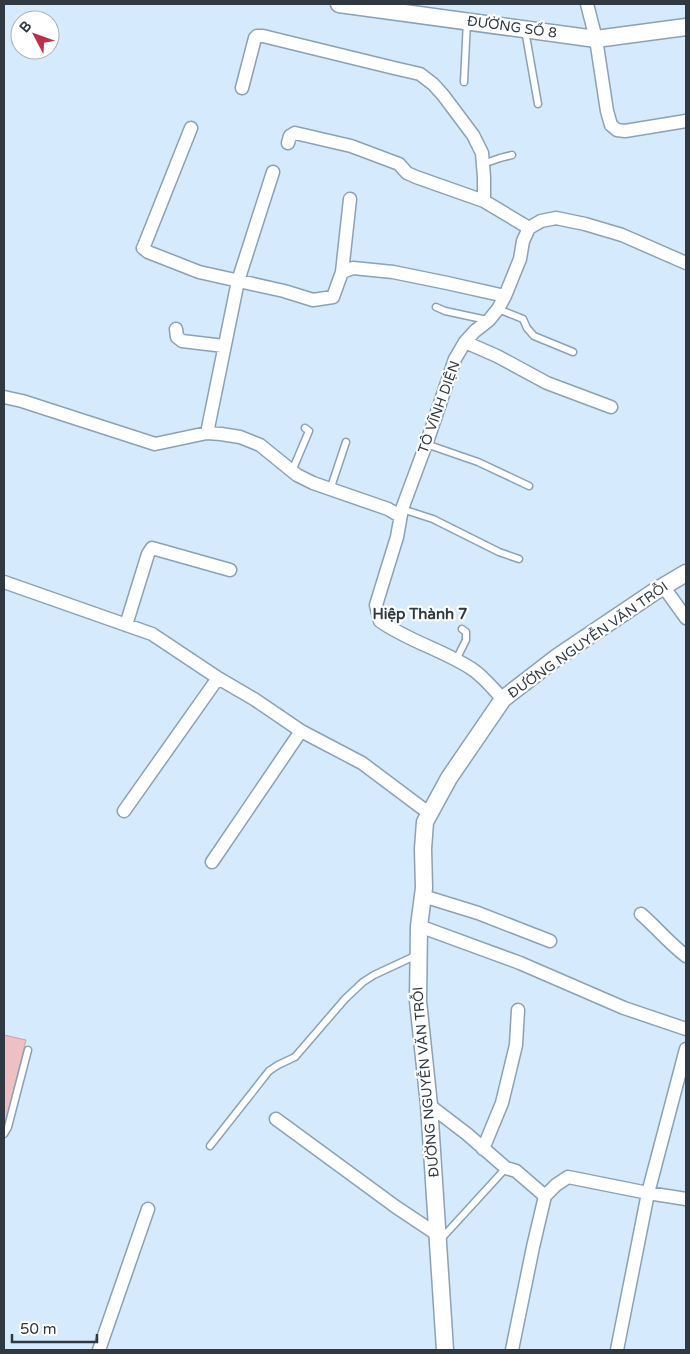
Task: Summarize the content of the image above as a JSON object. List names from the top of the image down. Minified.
{"streets":{"street":["ĐƯỜNG SỐ 8","TÔ VĨNH DIỆN","ĐƯỜNG NGUYỄN VĂN TRỖI"]},"crossings":[["TÔ VĨNH DIỆN","ĐƯỜNG NGUYỄN VĂN TRỖI"]],"districts":["Hiệp Thành 7"],"scale_bar":"50 m","north":"top left"}
